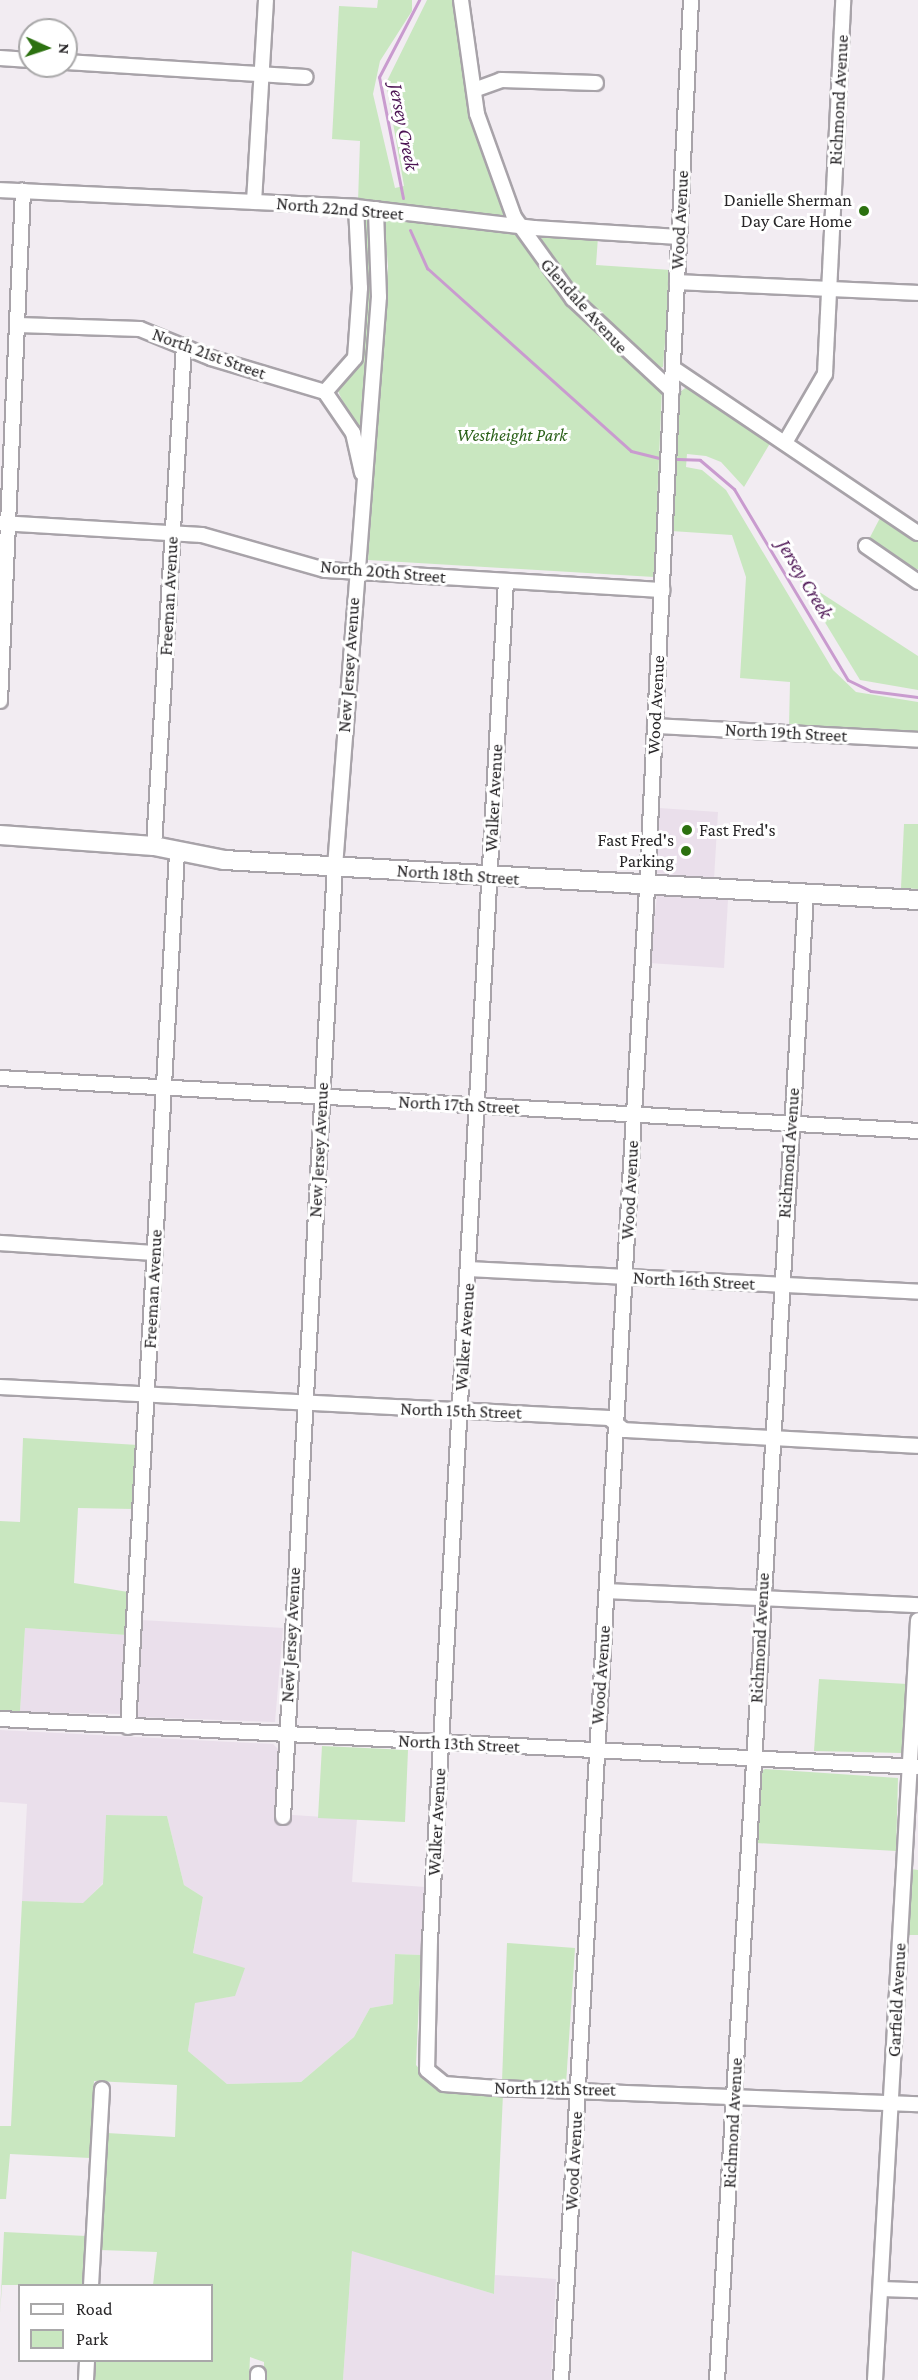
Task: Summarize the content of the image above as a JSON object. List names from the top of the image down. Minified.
{"streets":{"main road":["North 18th Street"],"street":["Richmond Avenue","North 22nd Street","Wood Avenue","Glendale Avenue","North 21st Street","North 20th Street","Freeman Avenue","New Jersey Avenue","North 19th Street","Walker Avenue","North 17th Street","North 16th Street","North 15th Street","North 13th Street","Garfield Avenue","North 12th Street"]},"crossings":[["Richmond Avenue","North 18th Street"],["Richmond Avenue","North 17th Street"],["Richmond Avenue","North 16th Street"],["Richmond Avenue","North 15th Street"],["Richmond Avenue","North 13th Street"],["Richmond Avenue","North 12th Street"],["North 22nd Street","Wood Avenue"],["North 22nd Street","Glendale Avenue"],["North 22nd Street","New Jersey Avenue"],["Wood Avenue","Glendale Avenue"],["Wood Avenue","North 20th Street"],["Wood Avenue","North 19th Street"],["Wood Avenue","North 18th Street"],["Wood Avenue","North 17th Street"],["Wood Avenue","North 16th Street"],["Wood Avenue","North 15th Street"],["Wood Avenue","North 13th Street"],["Wood Avenue","North 12th Street"],["North 21st Street","Freeman Avenue"],["North 21st Street","New Jersey Avenue"],["North 20th Street","Freeman Avenue"],["North 20th Street","New Jersey Avenue"],["North 20th Street","Walker Avenue"],["Freeman Avenue","North 18th Street"],["Freeman Avenue","North 17th Street"],["Freeman Avenue","North 15th Street"],["Freeman Avenue","North 13th Street"],["New Jersey Avenue","North 18th Street"],["New Jersey Avenue","North 17th Street"],["New Jersey Avenue","North 15th Street"],["New Jersey Avenue","North 13th Street"],["Walker Avenue","North 18th Street"],["Walker Avenue","North 17th Street"],["Walker Avenue","North 16th Street"],["Walker Avenue","North 15th Street"],["Walker Avenue","North 13th Street"],["Walker Avenue","North 12th Street"],["North 13th Street","Garfield Avenue"],["Garfield Avenue","North 12th Street"]],"water":["Jersey Creek"],"parks":["Westheight Park"],"places":["Danielle Sherman Day Care Home","Fast Fred's","Fast Fred's Parking"],"legend":["Road","Park"],"north":"right"}
